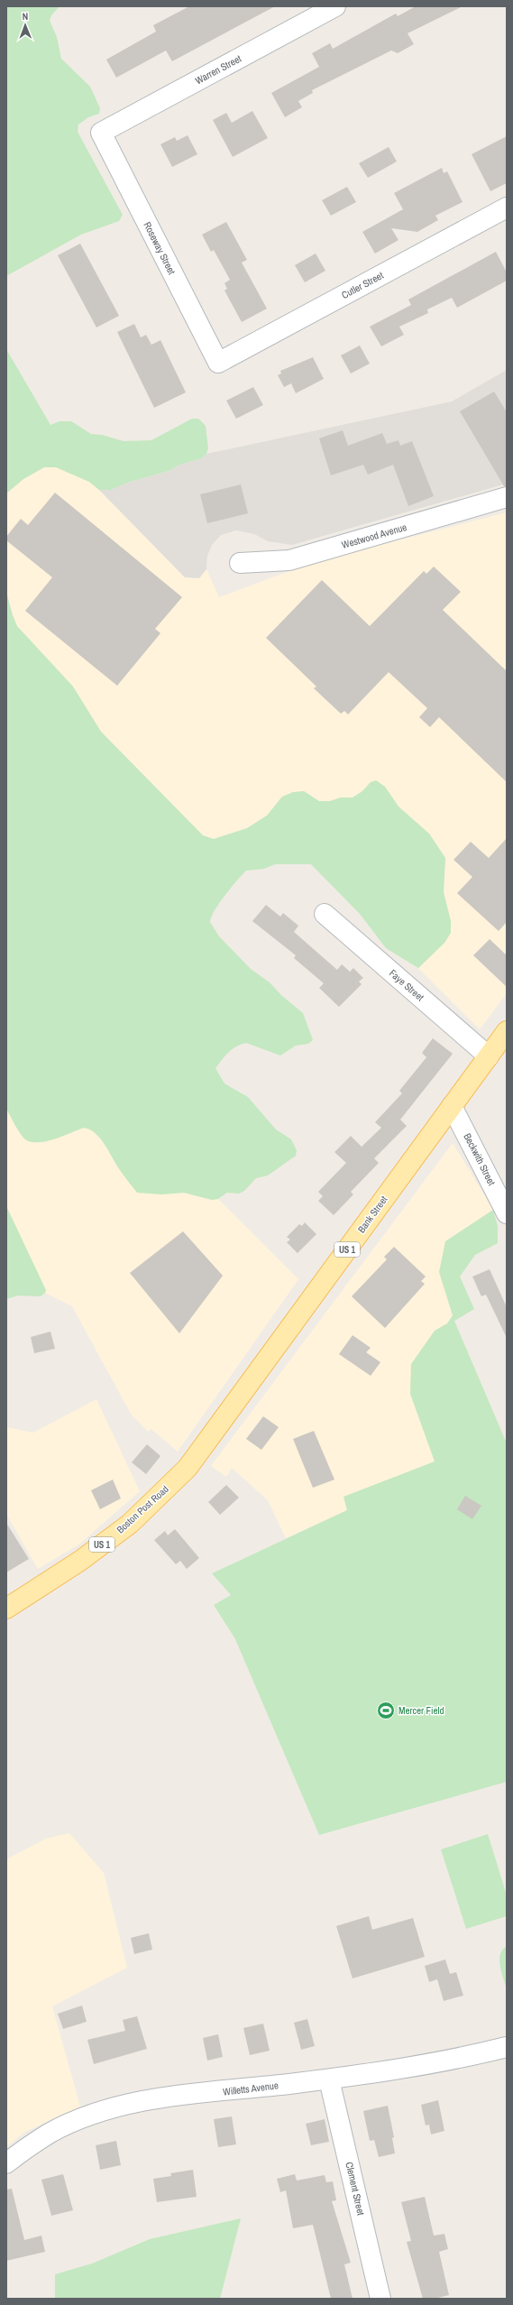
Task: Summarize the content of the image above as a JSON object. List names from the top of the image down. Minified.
{"streets":{"main road":["Bank Street","US 1","Boston Post Road"],"street":["Warren Street","Roseway Street","Cutler Street","Westwood Avenue","Faye Street","Beckwith Street","Willetts Avenue","Clement Street"]},"crossings":[["Warren Street","Roseway Street"],["Roseway Street","Cutler Street"],["Faye Street","Bank Street"],["Beckwith Street","Bank Street"],["Bank Street","Boston Post Road"],["Willetts Avenue","Clement Street"]],"places":{"sports":["Mercer Field"]},"north":"top"}
